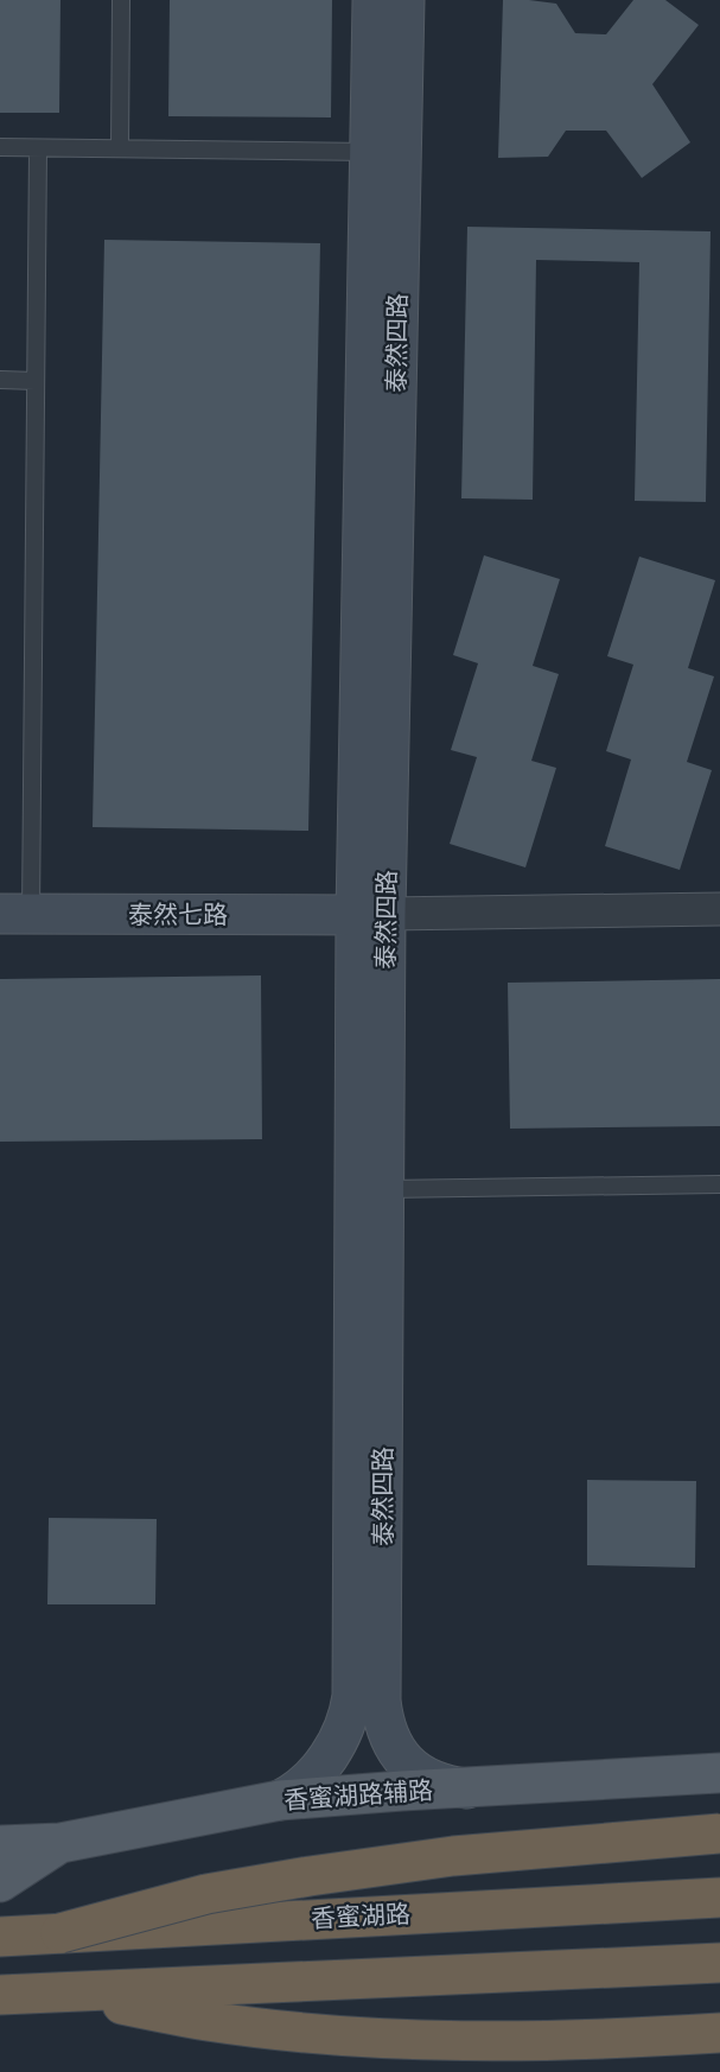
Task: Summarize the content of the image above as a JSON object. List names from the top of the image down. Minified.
{"streets":{"highway":["香蜜湖路"],"main road":["香蜜湖路辅路"],"street":["泰然四路","泰然七路"]},"crossings":[["泰然四路","泰然七路"],["泰然四路","香蜜湖路辅路"]]}
